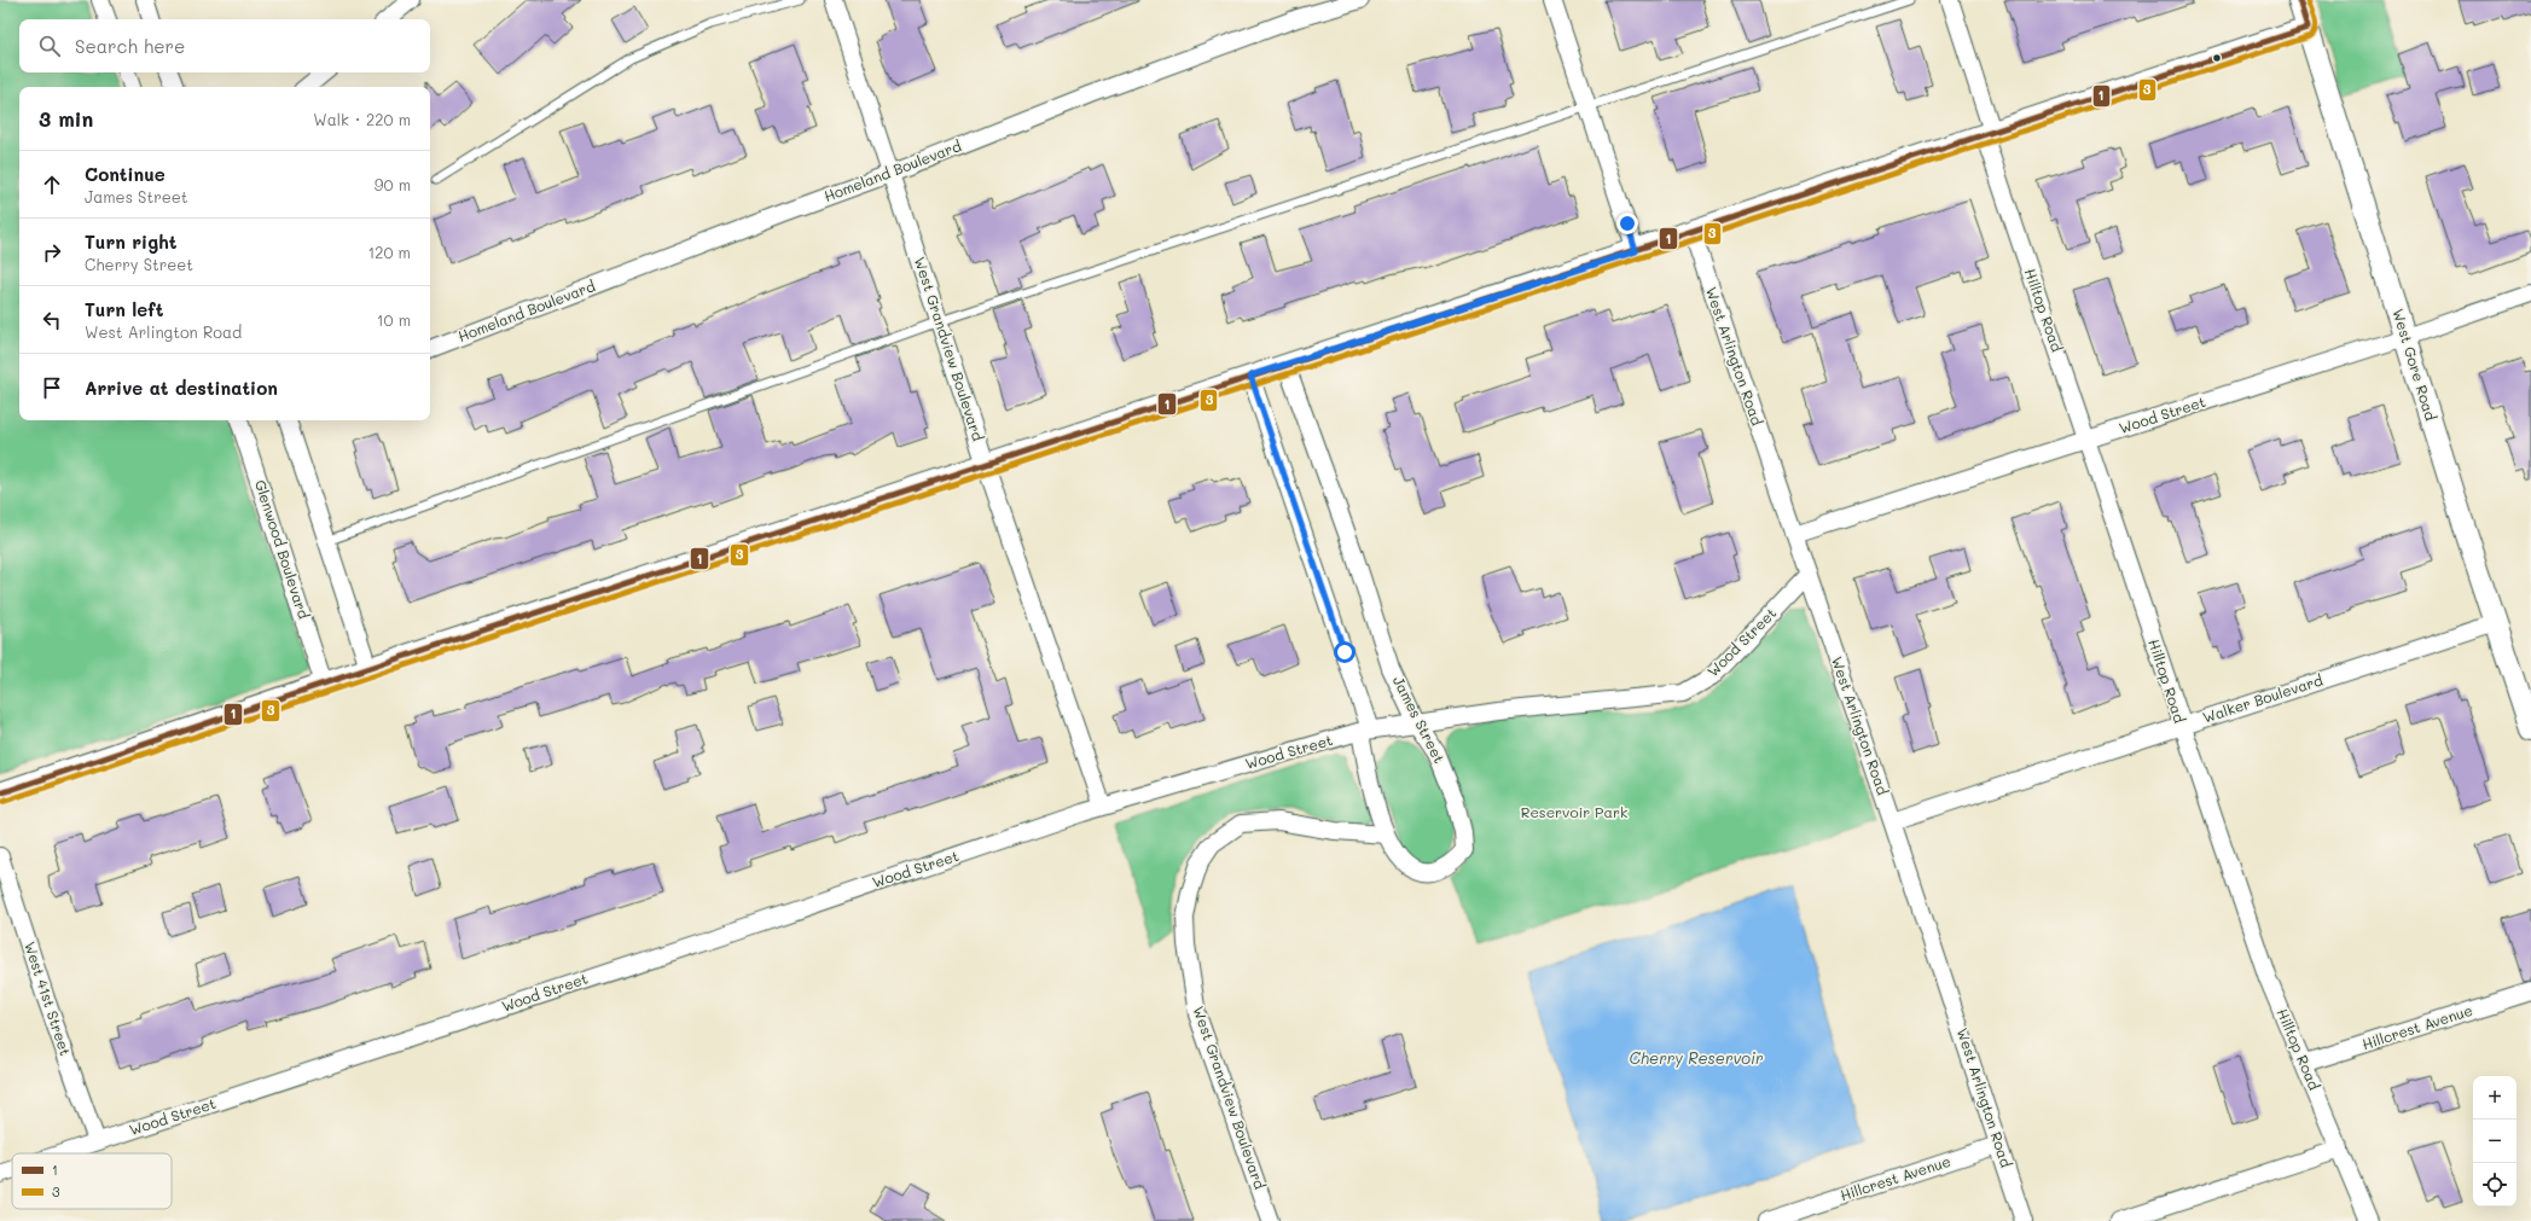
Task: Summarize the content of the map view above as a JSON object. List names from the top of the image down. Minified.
{"streets":{"street":["Homeland Boulevard","Hilltop Road","West Grandview Boulevard","West Arlington Road","West Gore Road","Wood Street","Glenwood Boulevard","Walker Boulevard","James Street","West 41st Street","Hillcrest Avenue"]},"crossings":[["Homeland Boulevard","West Grandview Boulevard"],["Hilltop Road","Wood Street"],["Hilltop Road","Walker Boulevard"],["Hilltop Road","Hillcrest Avenue"],["West Grandview Boulevard","Wood Street"],["West Grandview Boulevard","James Street"],["West Arlington Road","Wood Street"],["West Arlington Road","Walker Boulevard"],["West Arlington Road","Hillcrest Avenue"],["West Gore Road","Wood Street"],["West Gore Road","Walker Boulevard"],["Wood Street","James Street"],["Wood Street","West 41st Street"]],"water":["Cherry Reservoir"],"parks":["Reservoir Park"],"lines":["transit line 1","transit line 3"],"legend":["1","3"],"page":{"search":"Search here","heading":["3 min","Walk · 220 m"],"list":[["Continue","James Street","90 m"],["Turn right","Cherry Street","120 m"],["Turn left","West Arlington Road","10 m"],"Arrive at destination"],"map_buttons":["+","−"]}}
